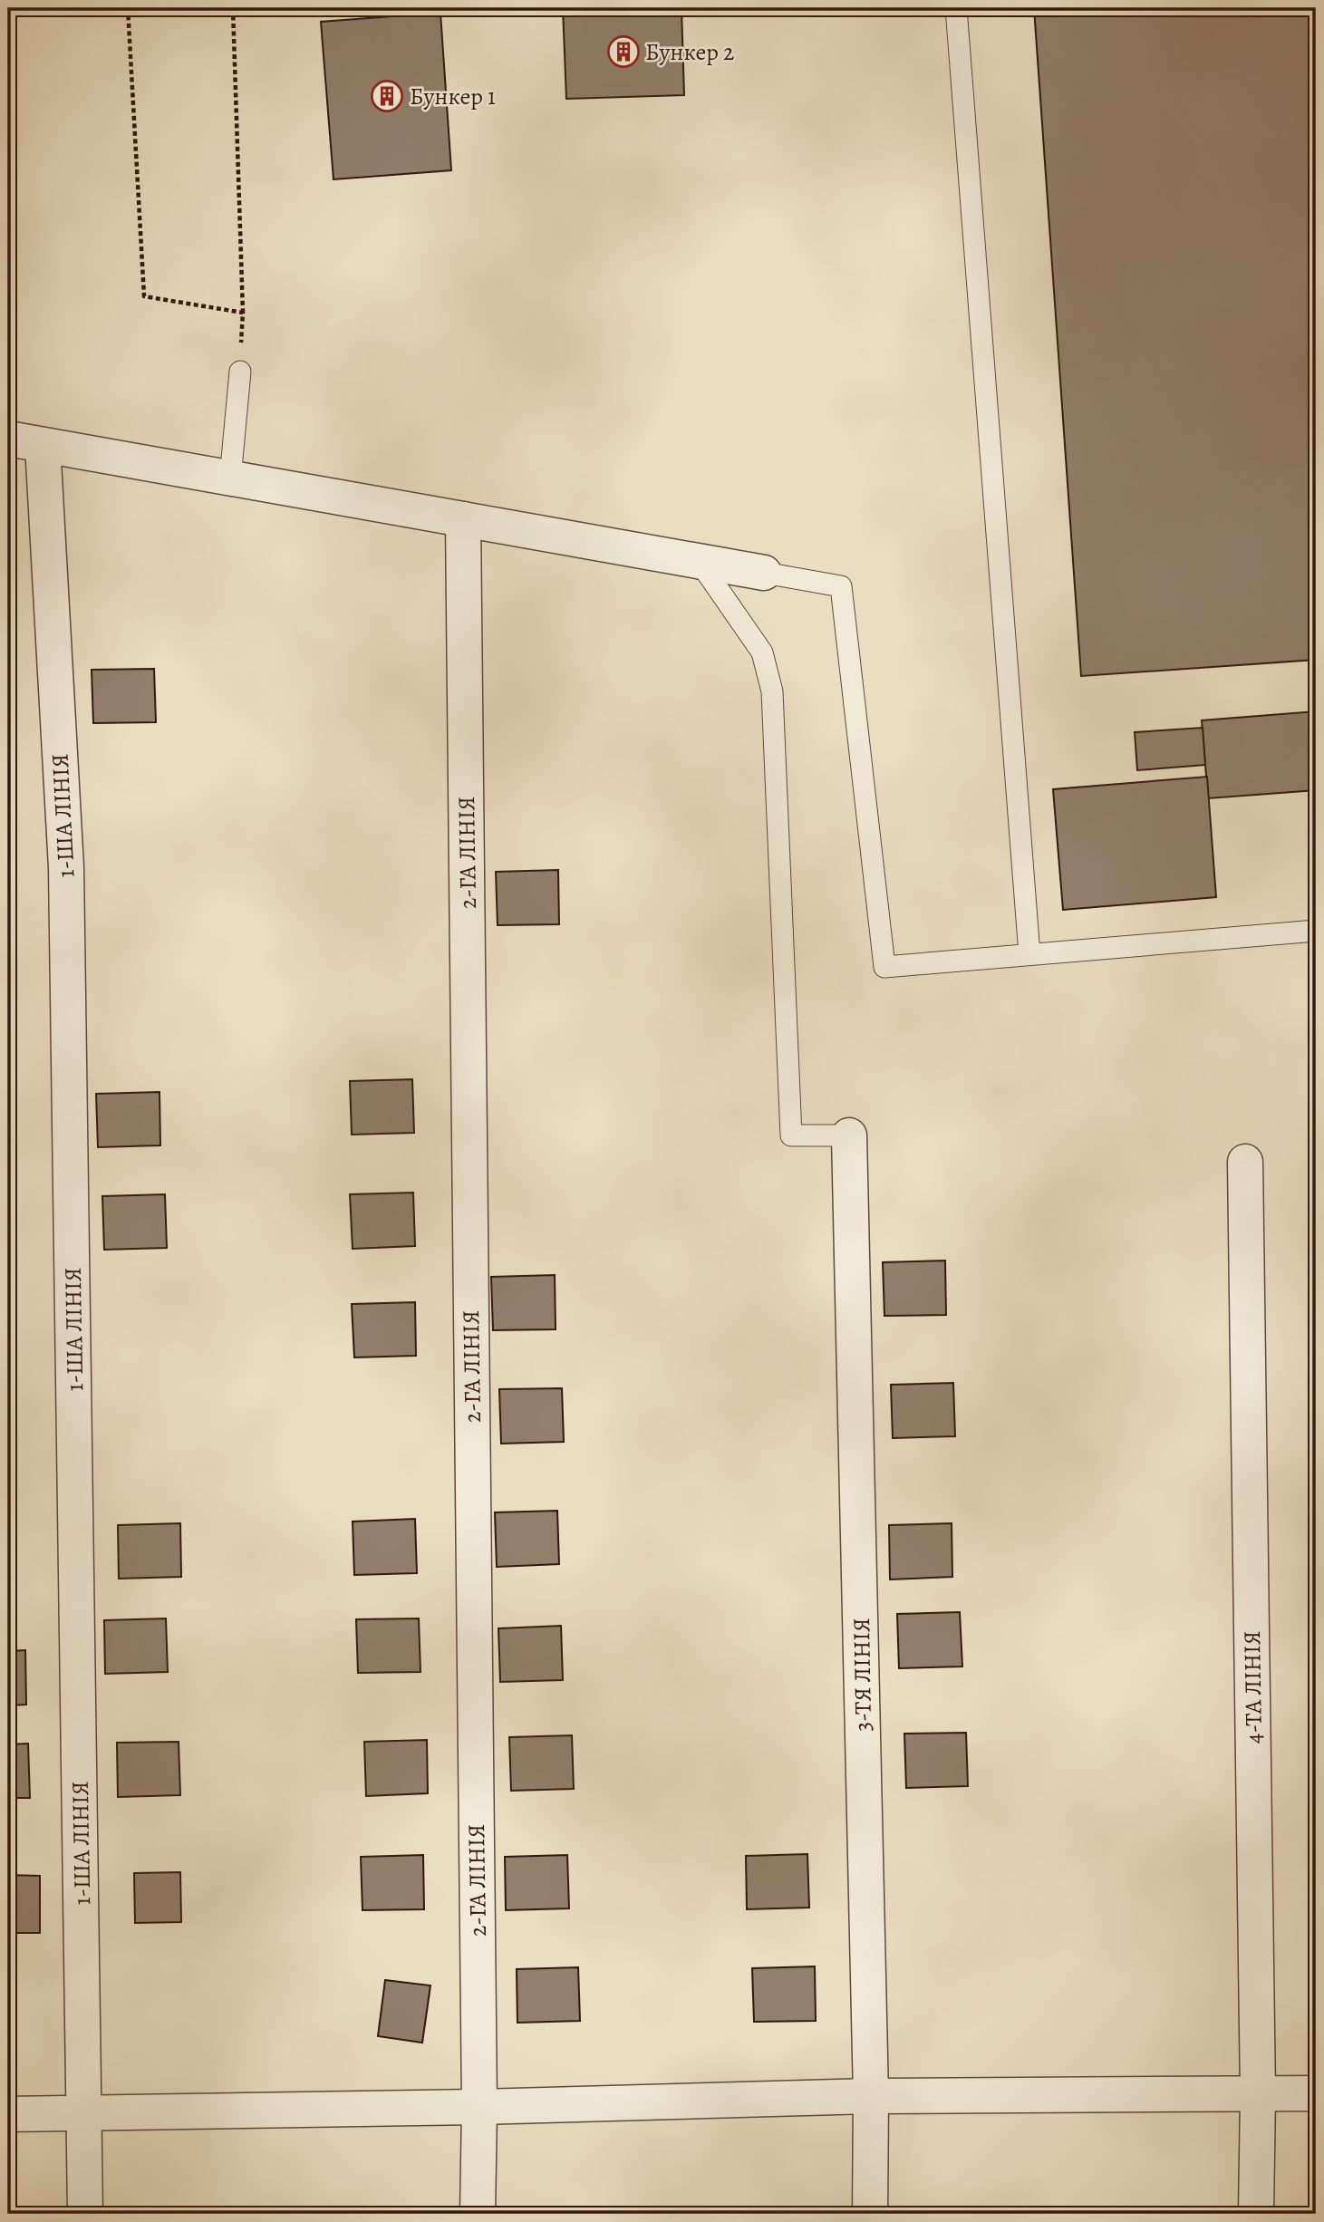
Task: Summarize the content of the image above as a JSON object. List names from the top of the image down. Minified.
{"streets":{"street":["1-ША ЛІНІЯ","2-ГА ЛІНІЯ","3-ТЯ ЛІНІЯ","4-ТА ЛІНІЯ"]},"places":{"building":["Бункер 2","Бункер 1"]}}
